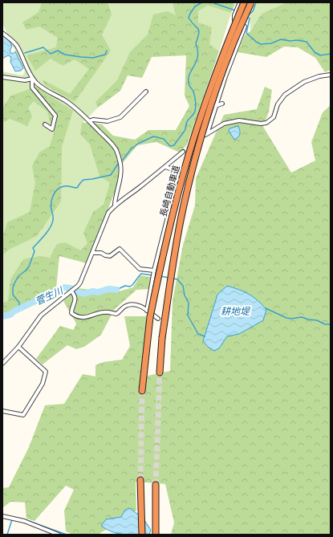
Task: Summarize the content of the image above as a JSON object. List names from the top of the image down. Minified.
{"streets":{"highway":["長崎自動車道"]},"water":["菅生川","耕地堤"]}
